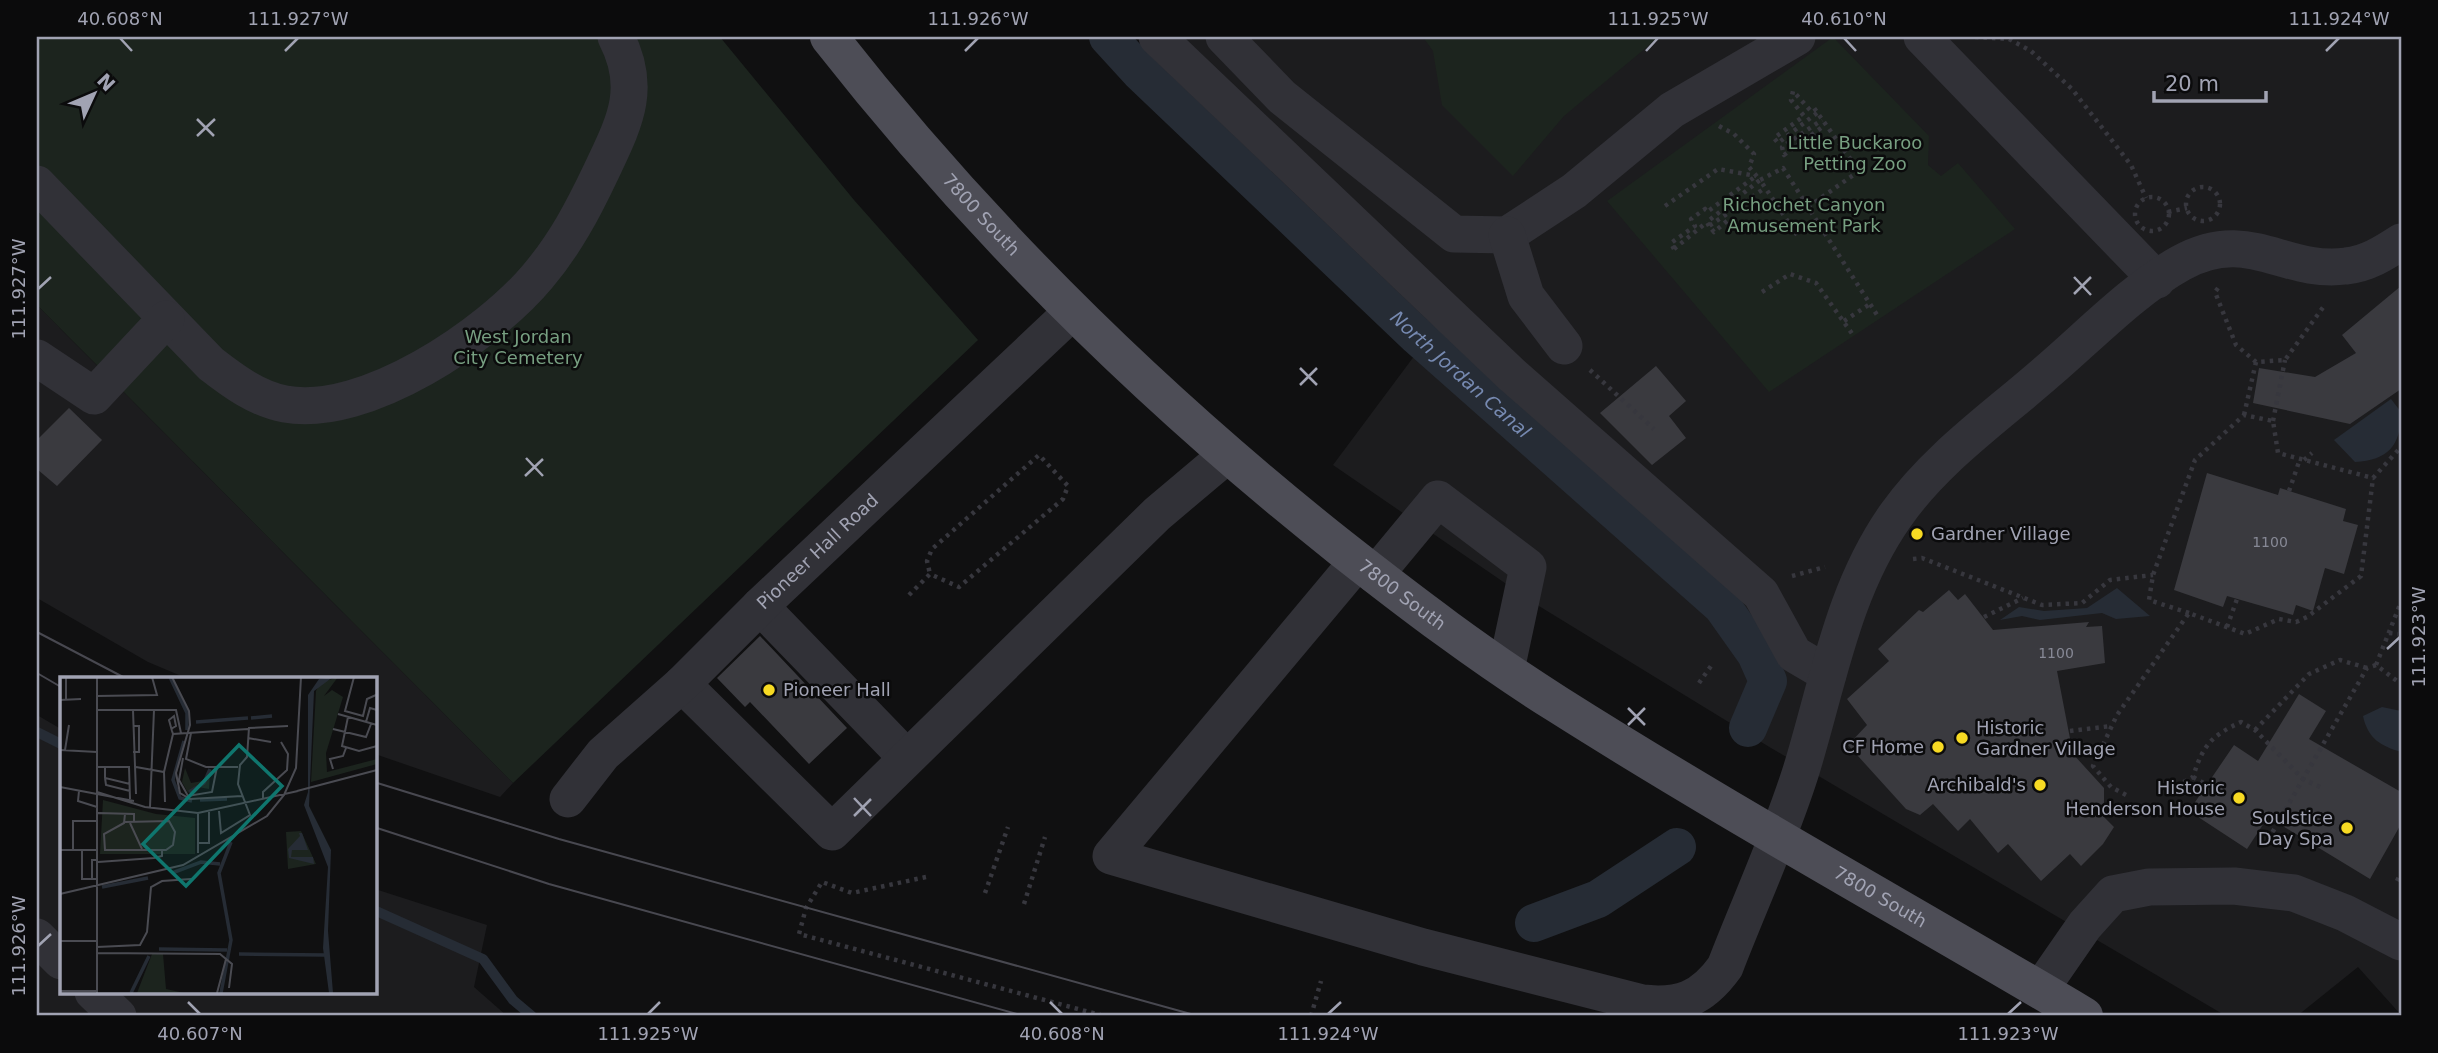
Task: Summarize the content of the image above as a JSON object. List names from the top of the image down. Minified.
{"streets":{"main road":["7800 South"],"lane":["Pioneer Hall Road"]},"crossings":[["7800 South","Pioneer Hall Road"]],"water":["North Jordan Canal"],"parks":["Little Buckaroo Petting Zoo","Richochet Canyon Amusement Park","West Jordan City Cemetery"],"places":["Gardner Village","Pioneer Hall","Historic Gardner Village","CF Home","Archibald's","Historic Henderson House","Soulstice Day Spa"],"house_numbers":["1100","1100"],"scale_bar":"20 m","north":"top right","coordinates":["40.608°N","111.927°W","111.926°W","111.925°W","40.610°N","111.924°W","111.923°W","40.607°N"]}
